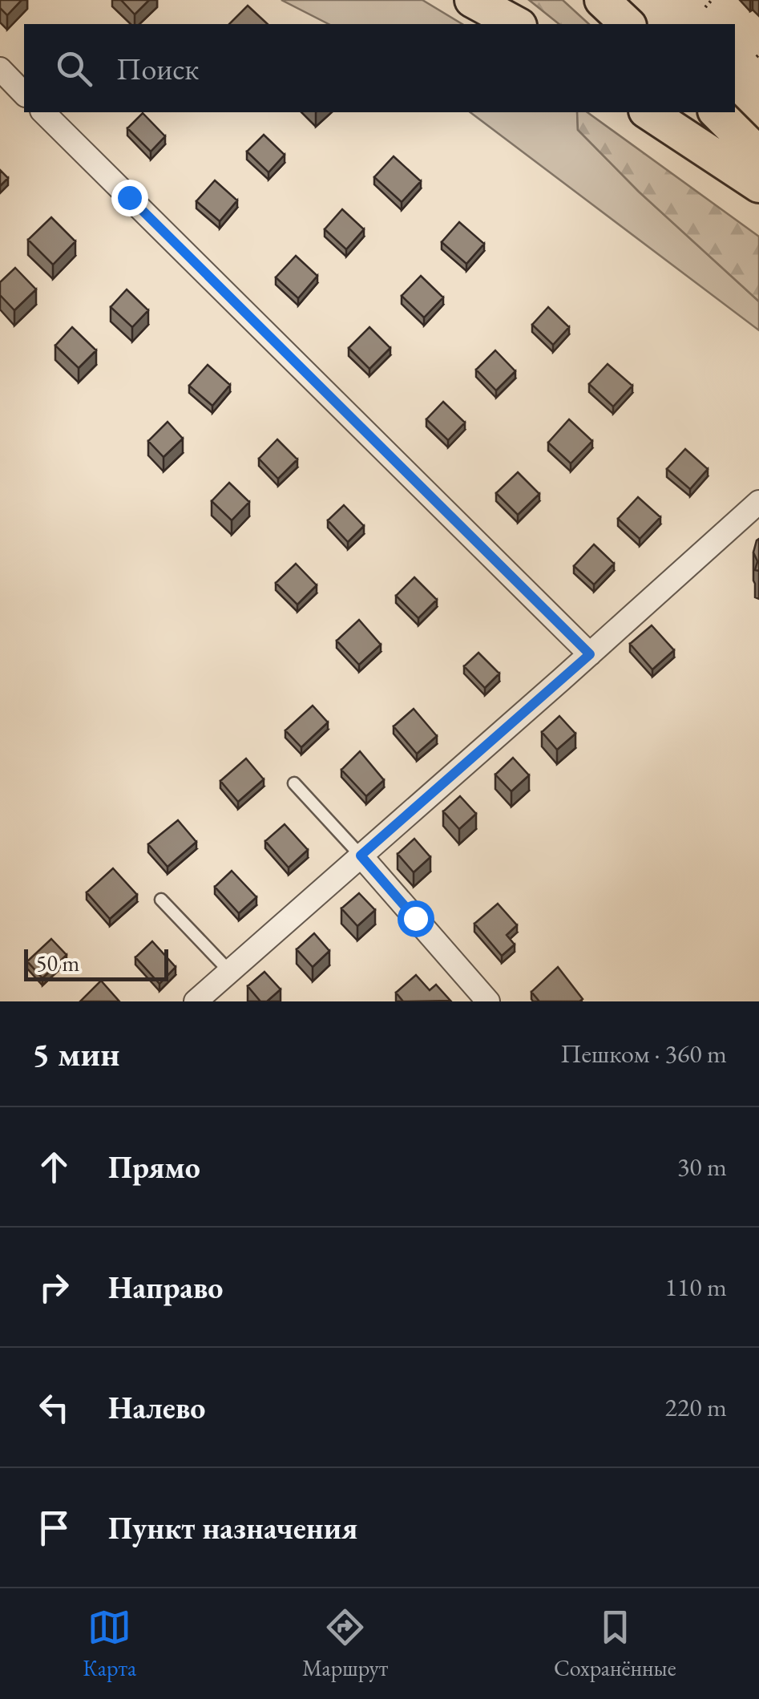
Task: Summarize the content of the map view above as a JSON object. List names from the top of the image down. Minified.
{"scale_bar":"50 m","page":{"search":"Поиск","scale":"50 m","heading":["5 мин","Пешком · 360 m"],"list":[["Прямо","30 m"],["Направо","110 m"],["Налево","220 m"],"Пункт назначения"],"nav":["Карта","Маршрут","Сохранённые"]}}
